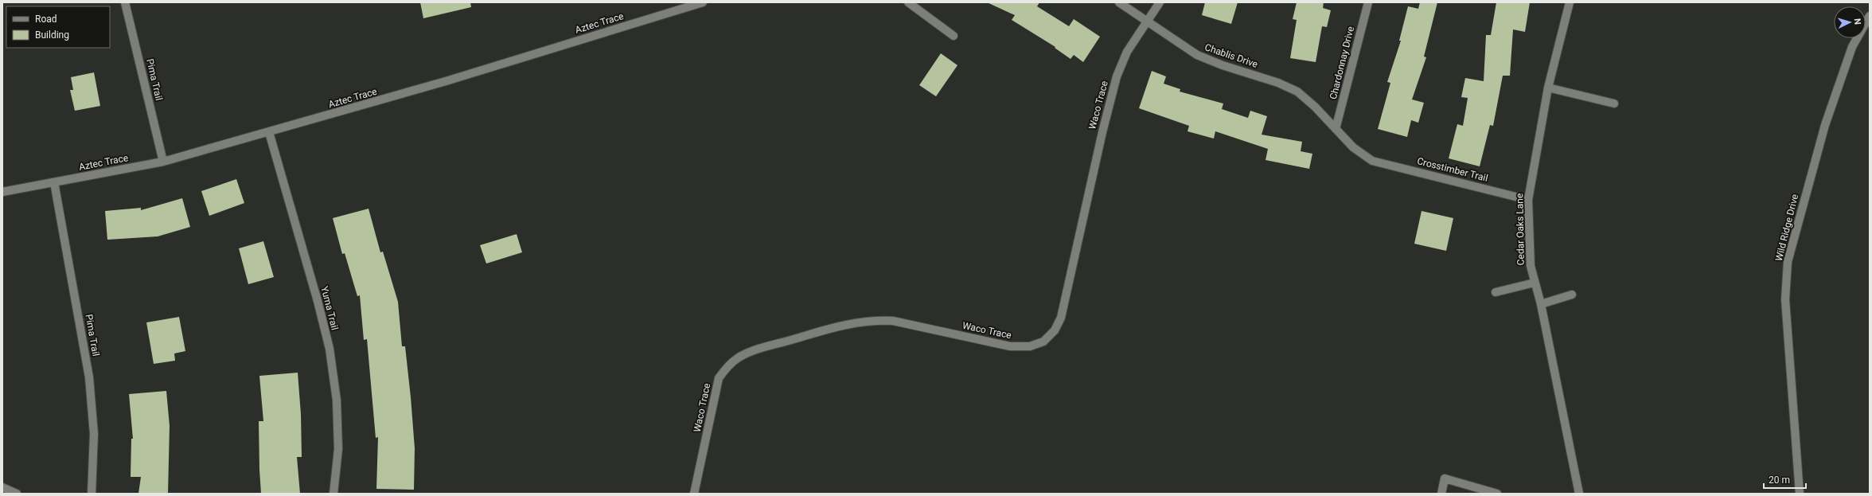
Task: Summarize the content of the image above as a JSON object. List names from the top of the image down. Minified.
{"streets":{"street":["Aztec Trace","Chablis Drive","Chardonnay Drive","Pima Trail","Waco Trace","Crosstimber Trail","Wild Ridge Drive","Cedar Oaks Lane","Yuma Trail"]},"crossings":[["Aztec Trace","Pima Trail"],["Aztec Trace","Yuma Trail"],["Chablis Drive","Chardonnay Drive"],["Chablis Drive","Waco Trace"],["Chablis Drive","Crosstimber Trail"],["Crosstimber Trail","Cedar Oaks Lane"]],"legend":["Road","Building"],"scale_bar":"20 m","north":"right"}
